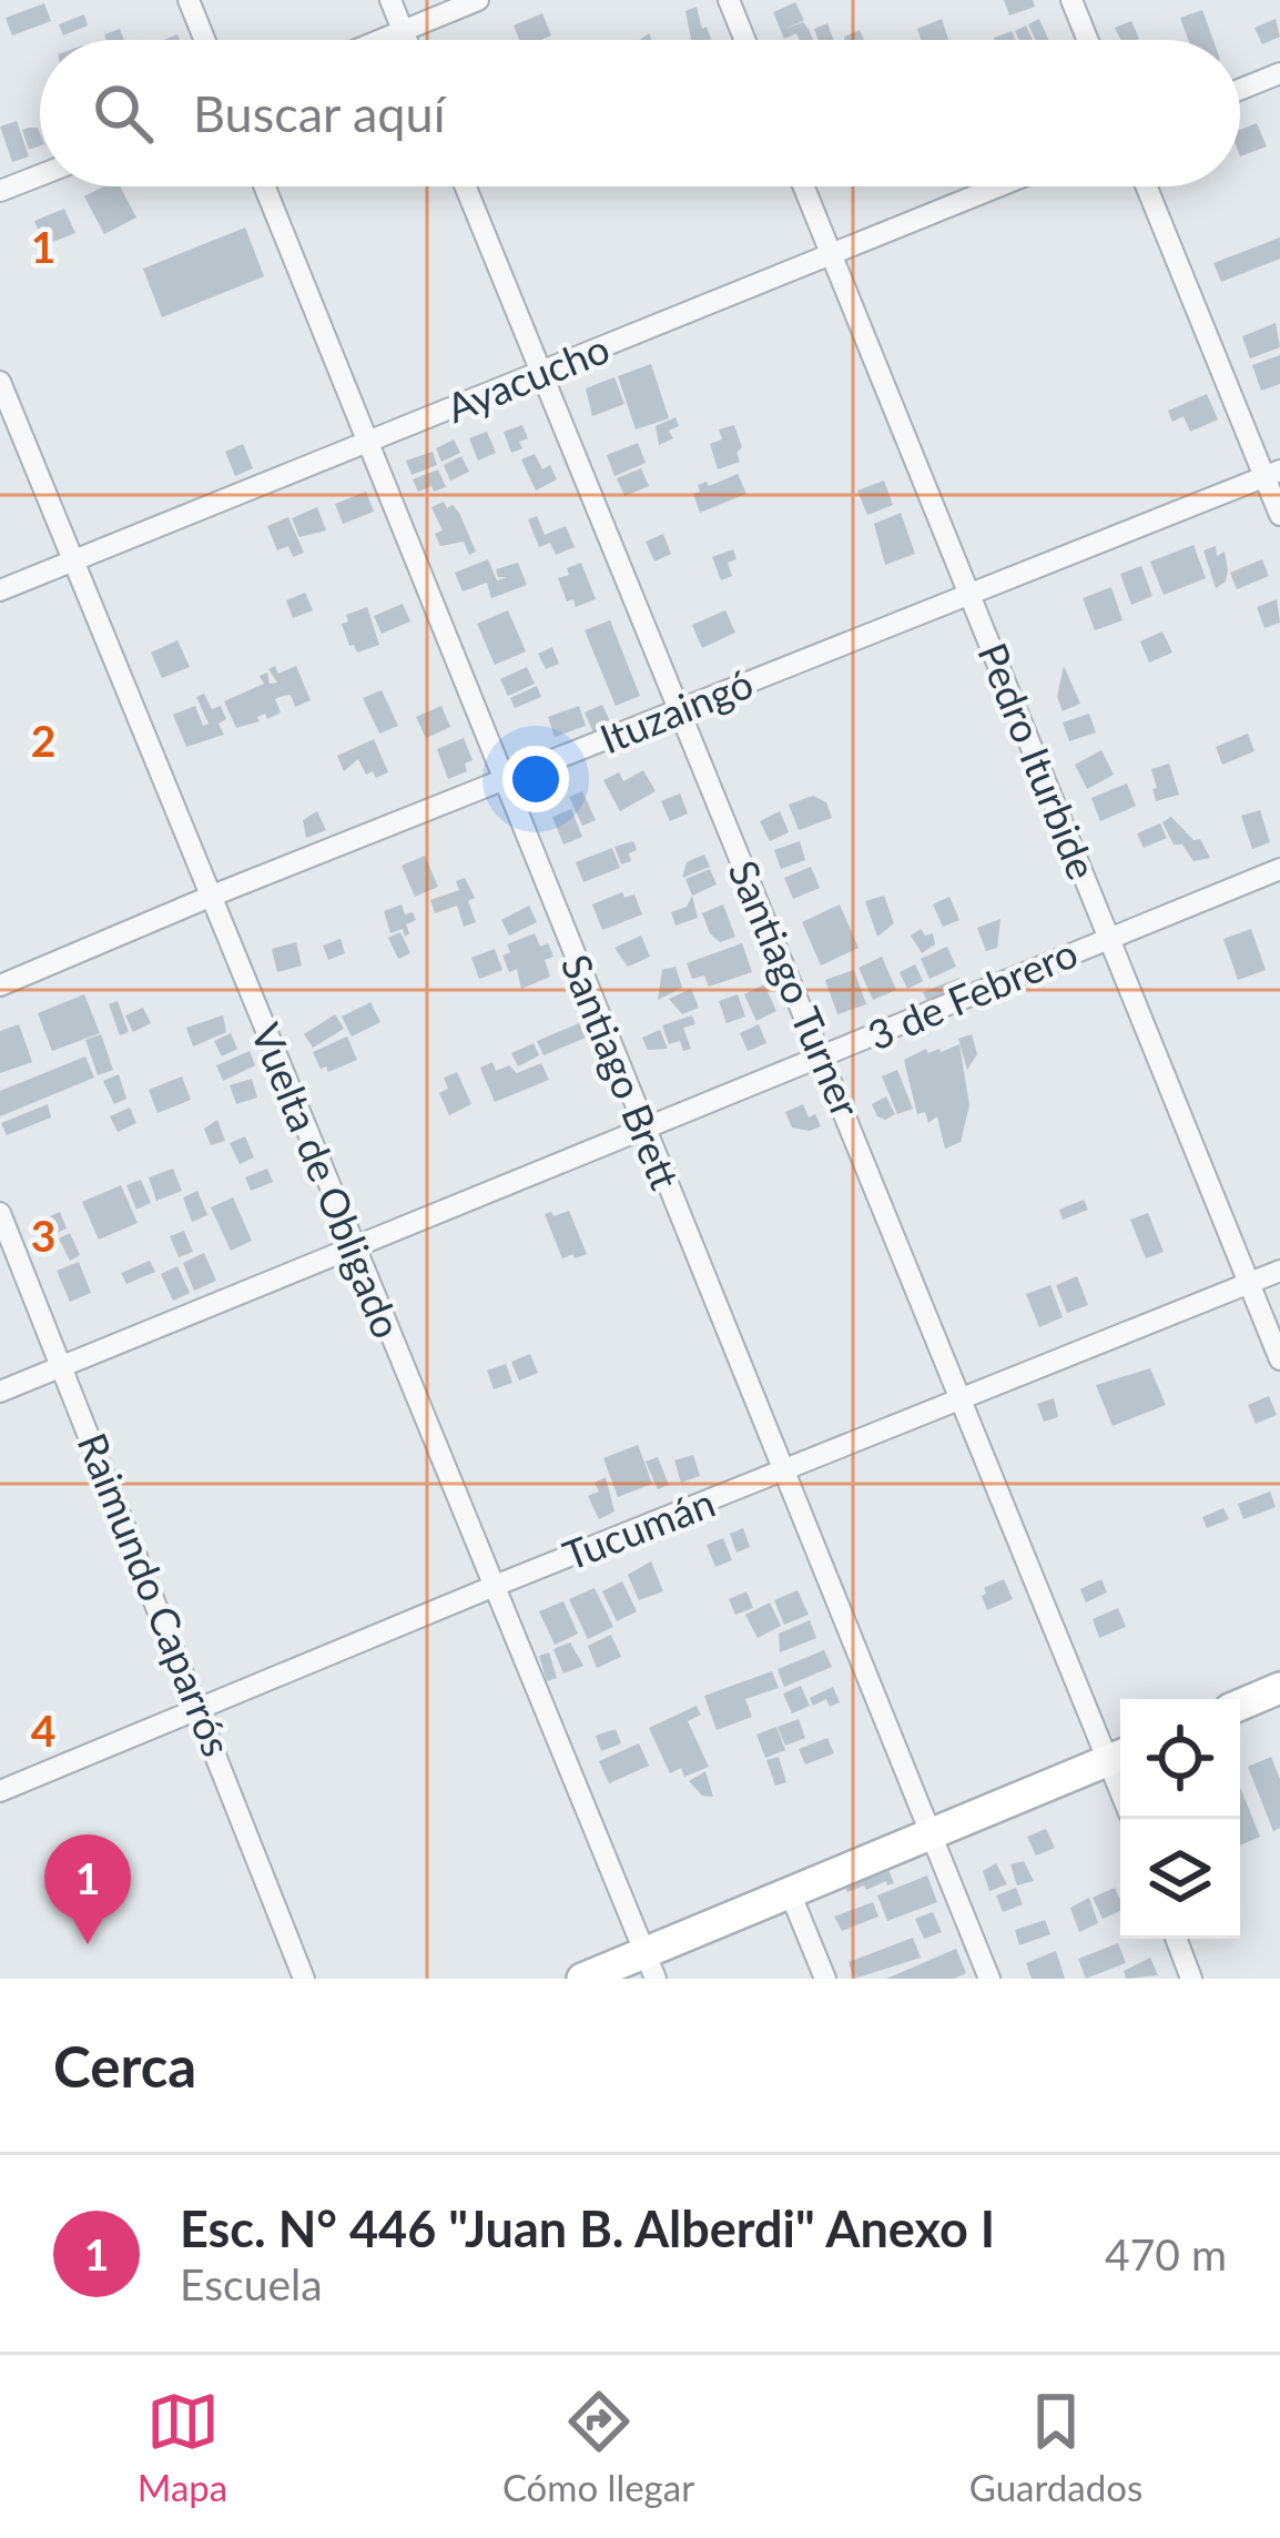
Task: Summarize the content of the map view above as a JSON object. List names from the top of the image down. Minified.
{"streets":{"street":["Ayacucho","Ituzaingó","Pedro Iturbide","Santiago Turner","3 de Febrero","Santiago Brett","Vuelta de Obligado","Tucumán","Raimundo Caparrós"]},"crossings":[["Ayacucho","Pedro Iturbide"],["Ayacucho","Santiago Turner"],["Ayacucho","Santiago Brett"],["Ayacucho","Vuelta de Obligado"],["Ituzaingó","Pedro Iturbide"],["Ituzaingó","Santiago Turner"],["Ituzaingó","Santiago Brett"],["Ituzaingó","Vuelta de Obligado"],["Pedro Iturbide","3 de Febrero"],["Pedro Iturbide","Tucumán"],["Santiago Turner","3 de Febrero"],["Santiago Turner","Tucumán"],["3 de Febrero","Santiago Brett"],["3 de Febrero","Vuelta de Obligado"],["3 de Febrero","Raimundo Caparrós"],["Santiago Brett","Tucumán"],["Vuelta de Obligado","Tucumán"],["Tucumán","Raimundo Caparrós"]],"page":{"search":"Buscar aquí","pins":"1","heading":"Cerca","list":[{"mark":"1","name":"Esc. N° 446 \"Juan B. Alberdi\" Anexo I","note":"Escuela","value":"470 m"}],"nav":["Mapa","Cómo llegar","Guardados"]},"grid":{"rows":["1","2","3","4"]}}
